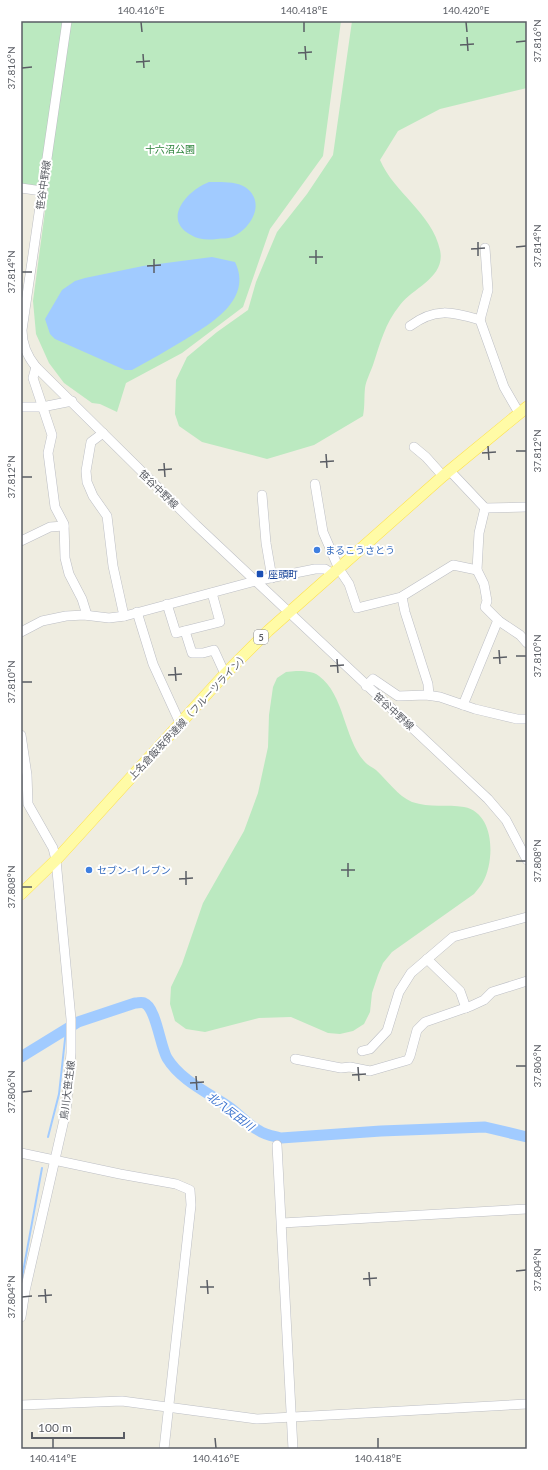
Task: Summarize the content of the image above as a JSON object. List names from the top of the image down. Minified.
{"streets":{"main road":["5","上名倉飯坂伊達線（フルーツライン）"],"street":["笹谷中野線","鳥川大笹生線"]},"crossings":[["笹谷中野線","上名倉飯坂伊達線（フルーツライン）"],["上名倉飯坂伊達線（フルーツライン）","鳥川大笹生線"]],"water":["北八反田川"],"parks":["十六沼公園"],"places":{"other":["まるこうさとう","セブン-イレブン"],"transit":["座頭町"]},"scale_bar":"100 m","coordinates":["140.416°E","140.418°E","140.420°E","37.816°N","37.814°N","37.812°N","37.810°N","37.808°N","37.806°N","37.804°N","140.414°E"]}
